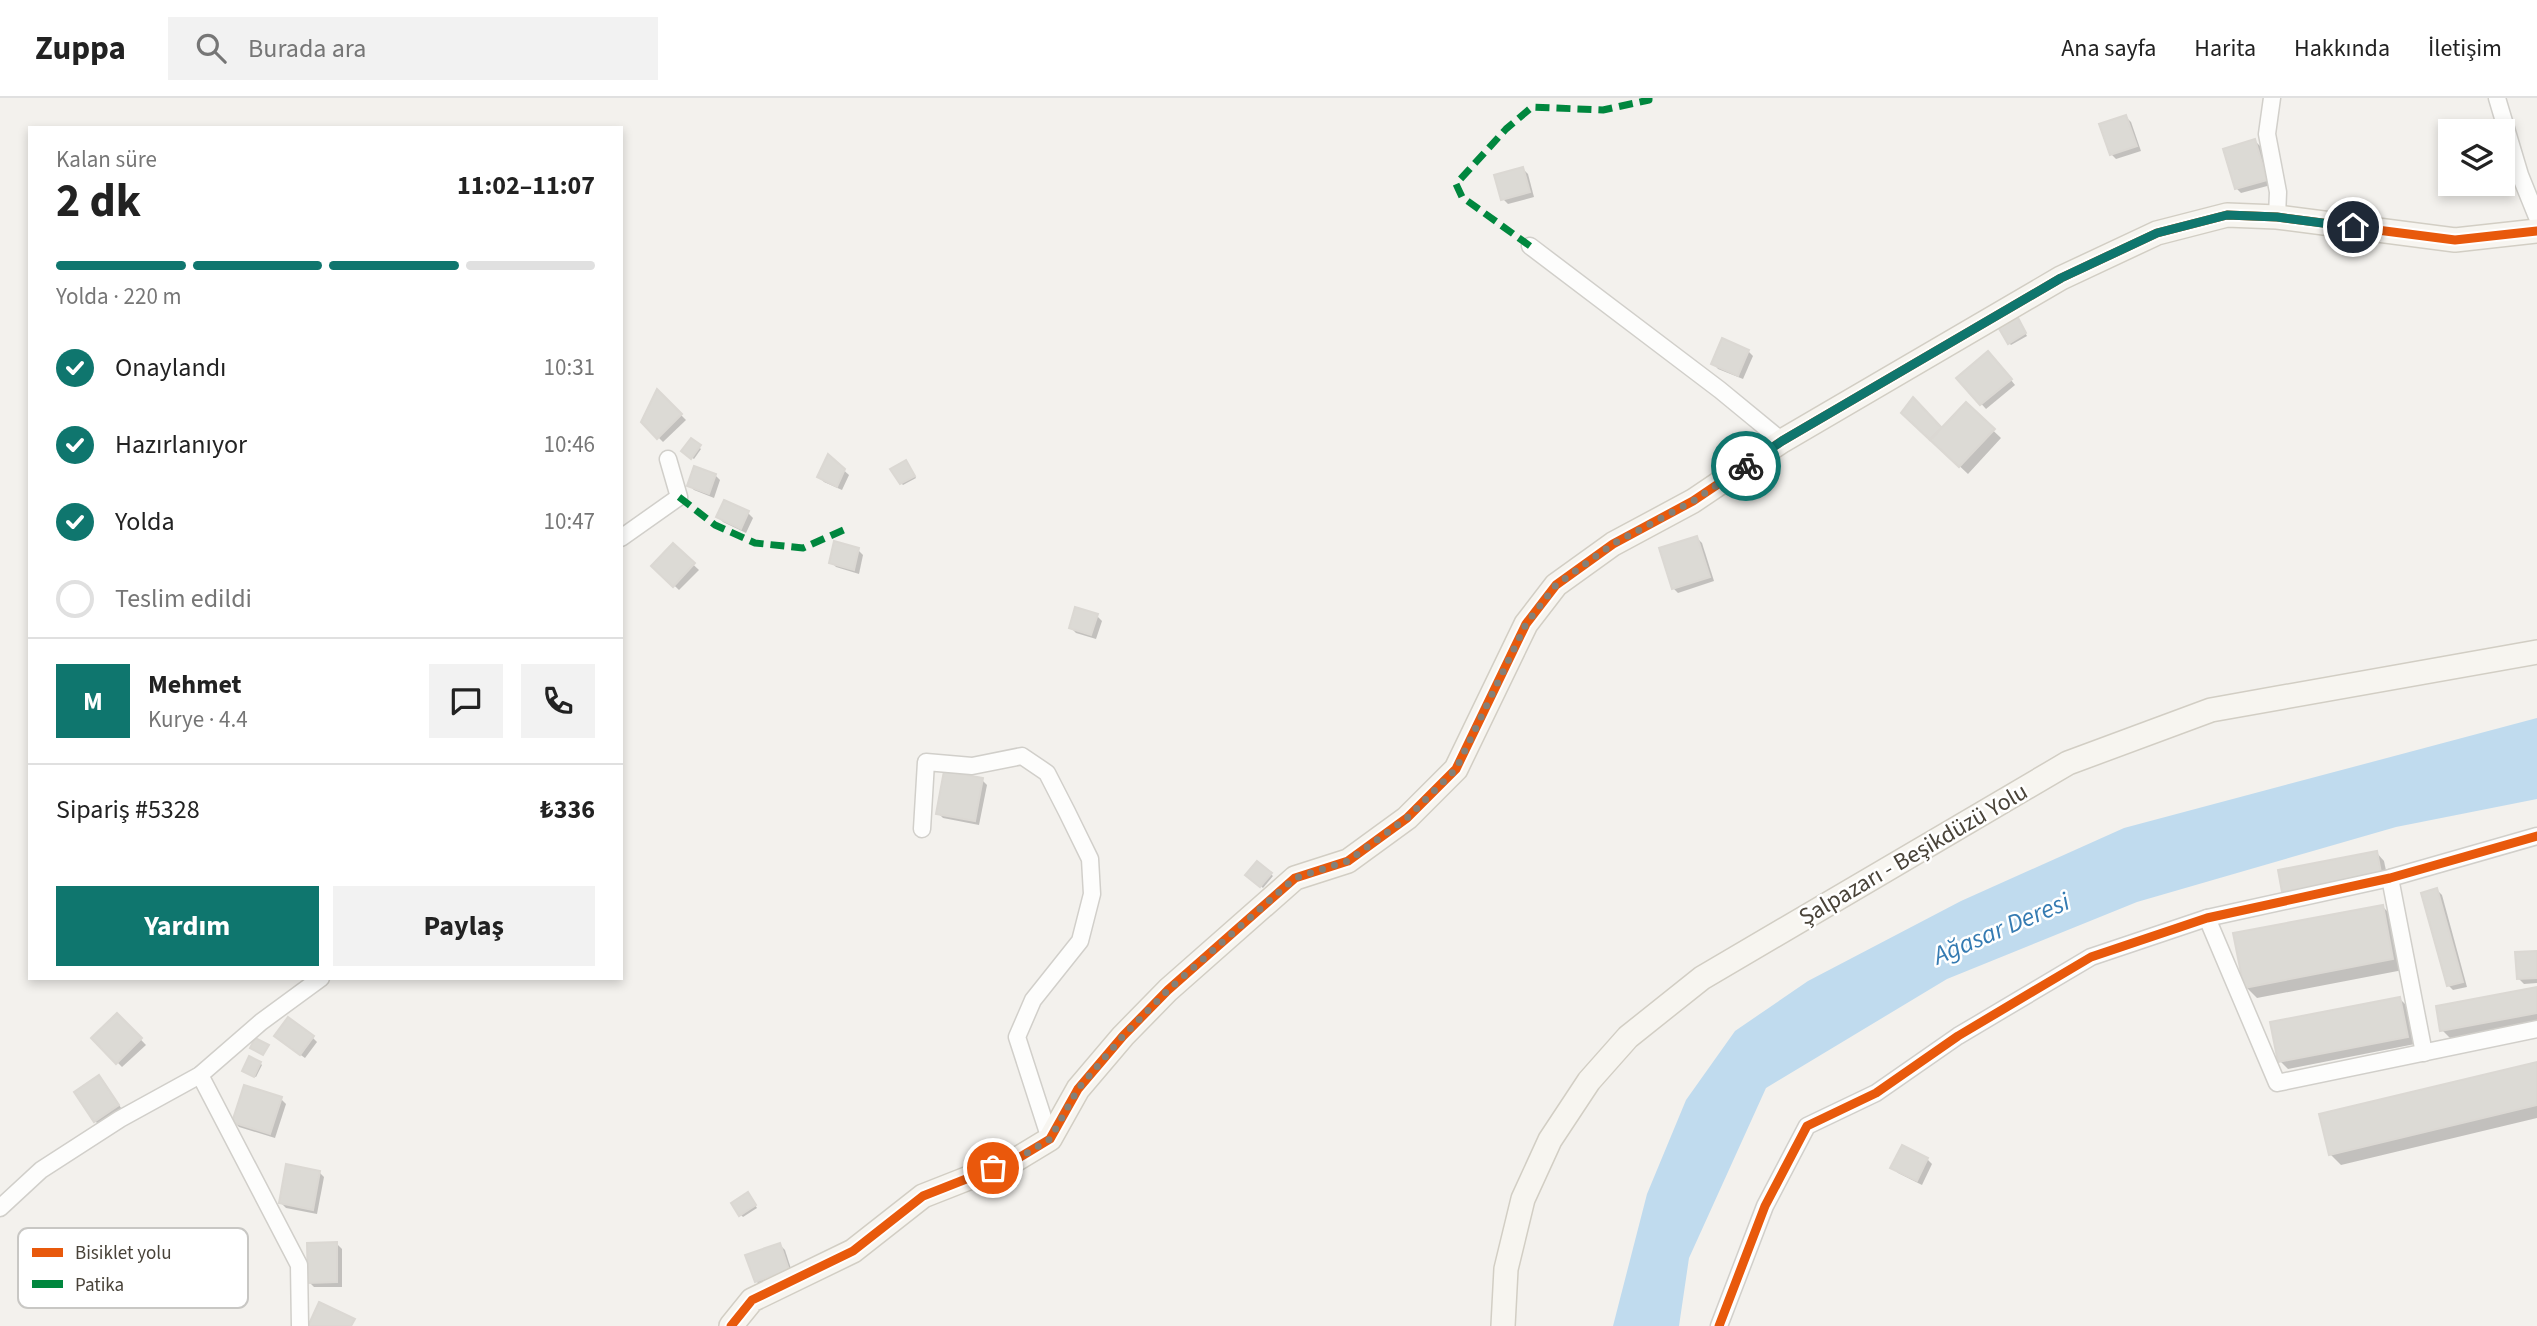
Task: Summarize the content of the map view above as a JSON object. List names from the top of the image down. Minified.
{"streets":{"street":["Şalpazarı - Beşikdüzü Yolu"]},"water":["Ağasar Deresi"],"legend":["Bisiklet yolu","Patika"],"page":{"header":"Zuppa","search":"Burada ara","nav":["Ana sayfa","Harita","Hakkında","İletişim"],"heading":["2 dk","Kalan süre","11:02–11:07"],"panel":["Mehmet","Kurye · 4.4","Sipariş #5328","₺336"],"bar":"Yolda · 220 m","list":[["Onaylandı","10:31"],["Hazırlanıyor","10:46"],["Yolda","10:47"],"Teslim edildi"],"round":"M","buttons":["Yardım","Paylaş"]}}
